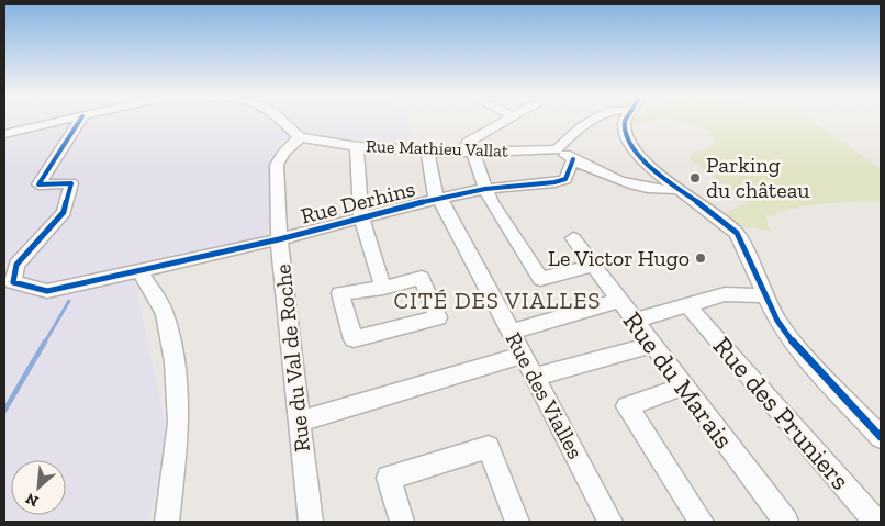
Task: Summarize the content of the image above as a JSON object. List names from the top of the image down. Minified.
{"streets":{"street":["Rue Mathieu Vallat","Rue Derhins","Rue du Val de Roche","Rue du Marais","Rue des Vialles","Rue des Pruniers"]},"crossings":[["Rue Mathieu Vallat","Rue du Val de Roche"],["Rue Mathieu Vallat","Rue des Vialles"],["Rue Derhins","Rue du Val de Roche"],["Rue Derhins","Rue des Vialles"]],"districts":["CITÉ DES VIALLES"],"places":["Parking du château","Le Victor Hugo"],"north":"bottom left"}
